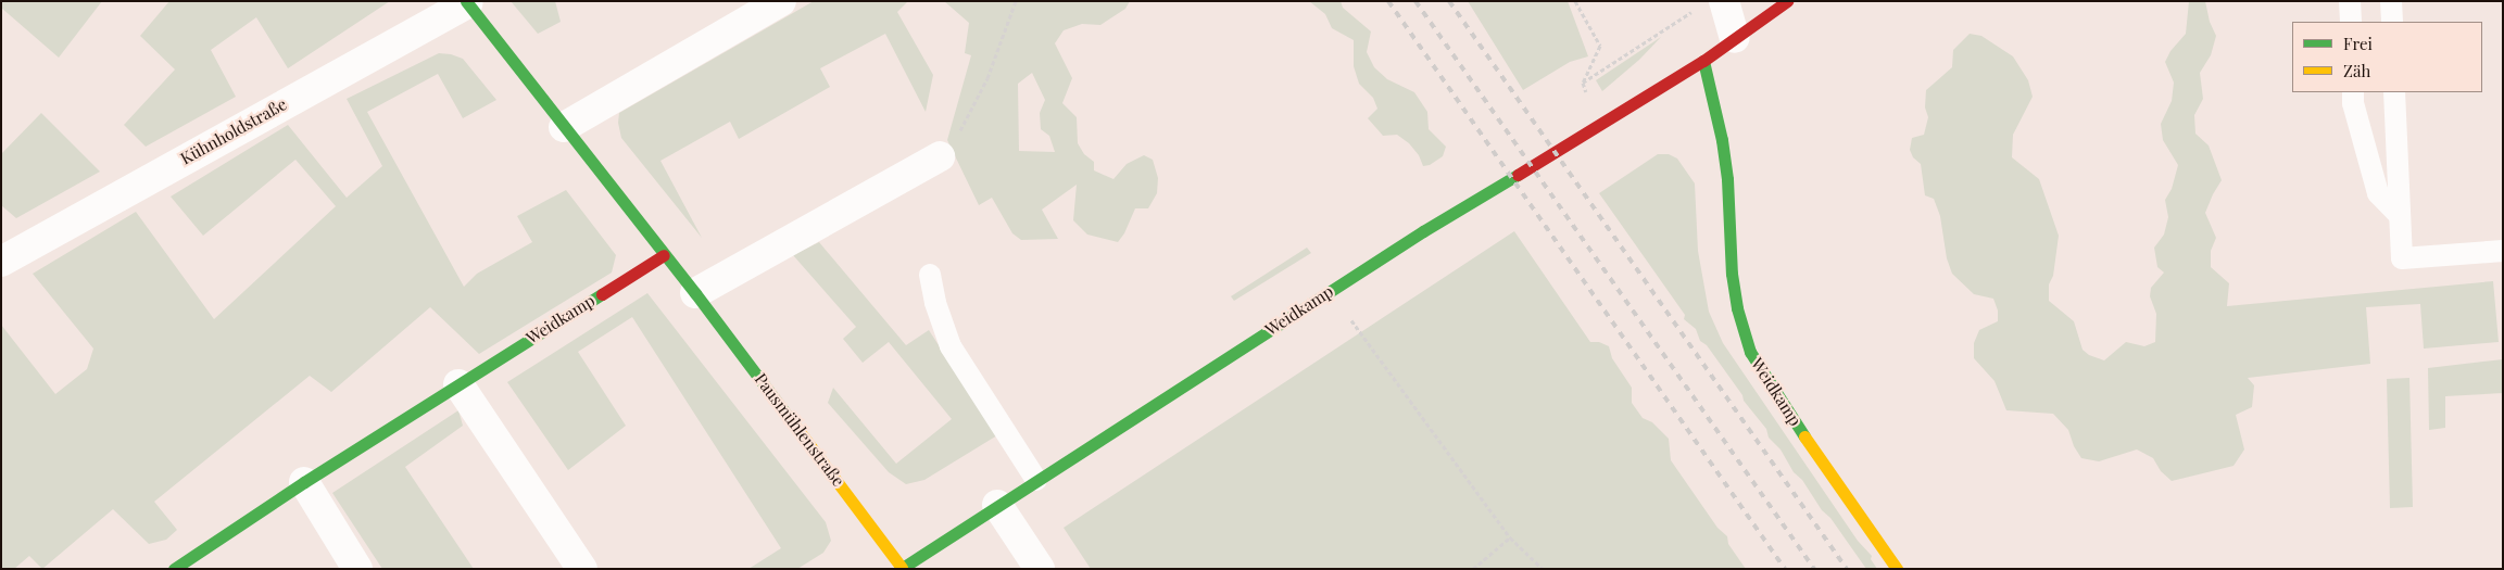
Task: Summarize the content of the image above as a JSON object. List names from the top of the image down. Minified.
{"streets":{"street":["Kühnholdstraße","Weidkamp","Pausmühlenstraße"]},"crossings":[["Kühnholdstraße","Pausmühlenstraße"],["Weidkamp","Pausmühlenstraße"]],"legend":["Frei","Zäh"]}
